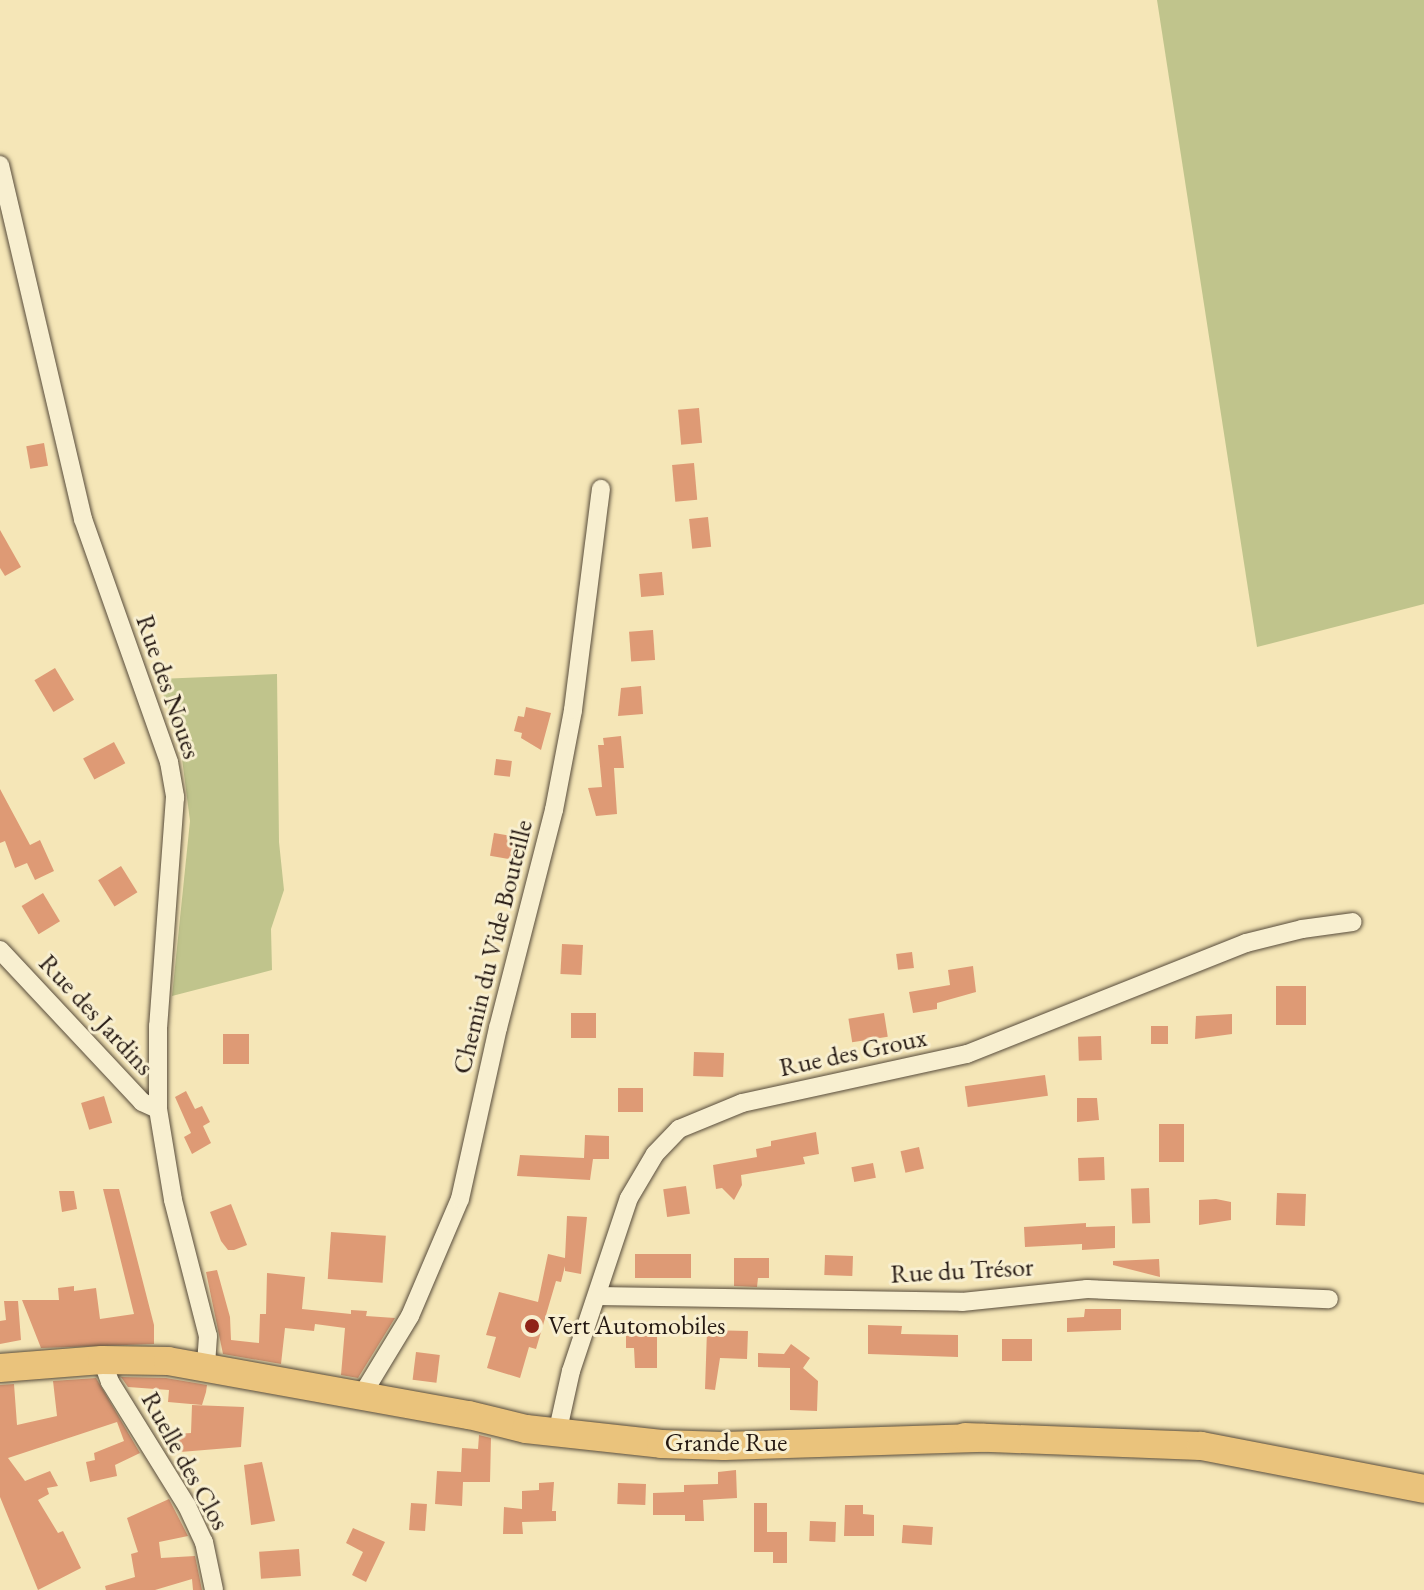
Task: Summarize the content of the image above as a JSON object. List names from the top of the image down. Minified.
{"streets":{"main road":["Grande Rue"],"street":["Rue des Noues","Chemin du Vide Bouteille","Rue des Jardins","Rue des Groux","Rue du Trésor","Ruelle des Clos"]},"crossings":[["Rue des Noues","Rue des Jardins"],["Rue des Noues","Grande Rue"],["Chemin du Vide Bouteille","Grande Rue"],["Rue des Groux","Rue du Trésor"],["Rue des Groux","Grande Rue"],["Grande Rue","Ruelle des Clos"]],"places":["Vert Automobiles"]}
